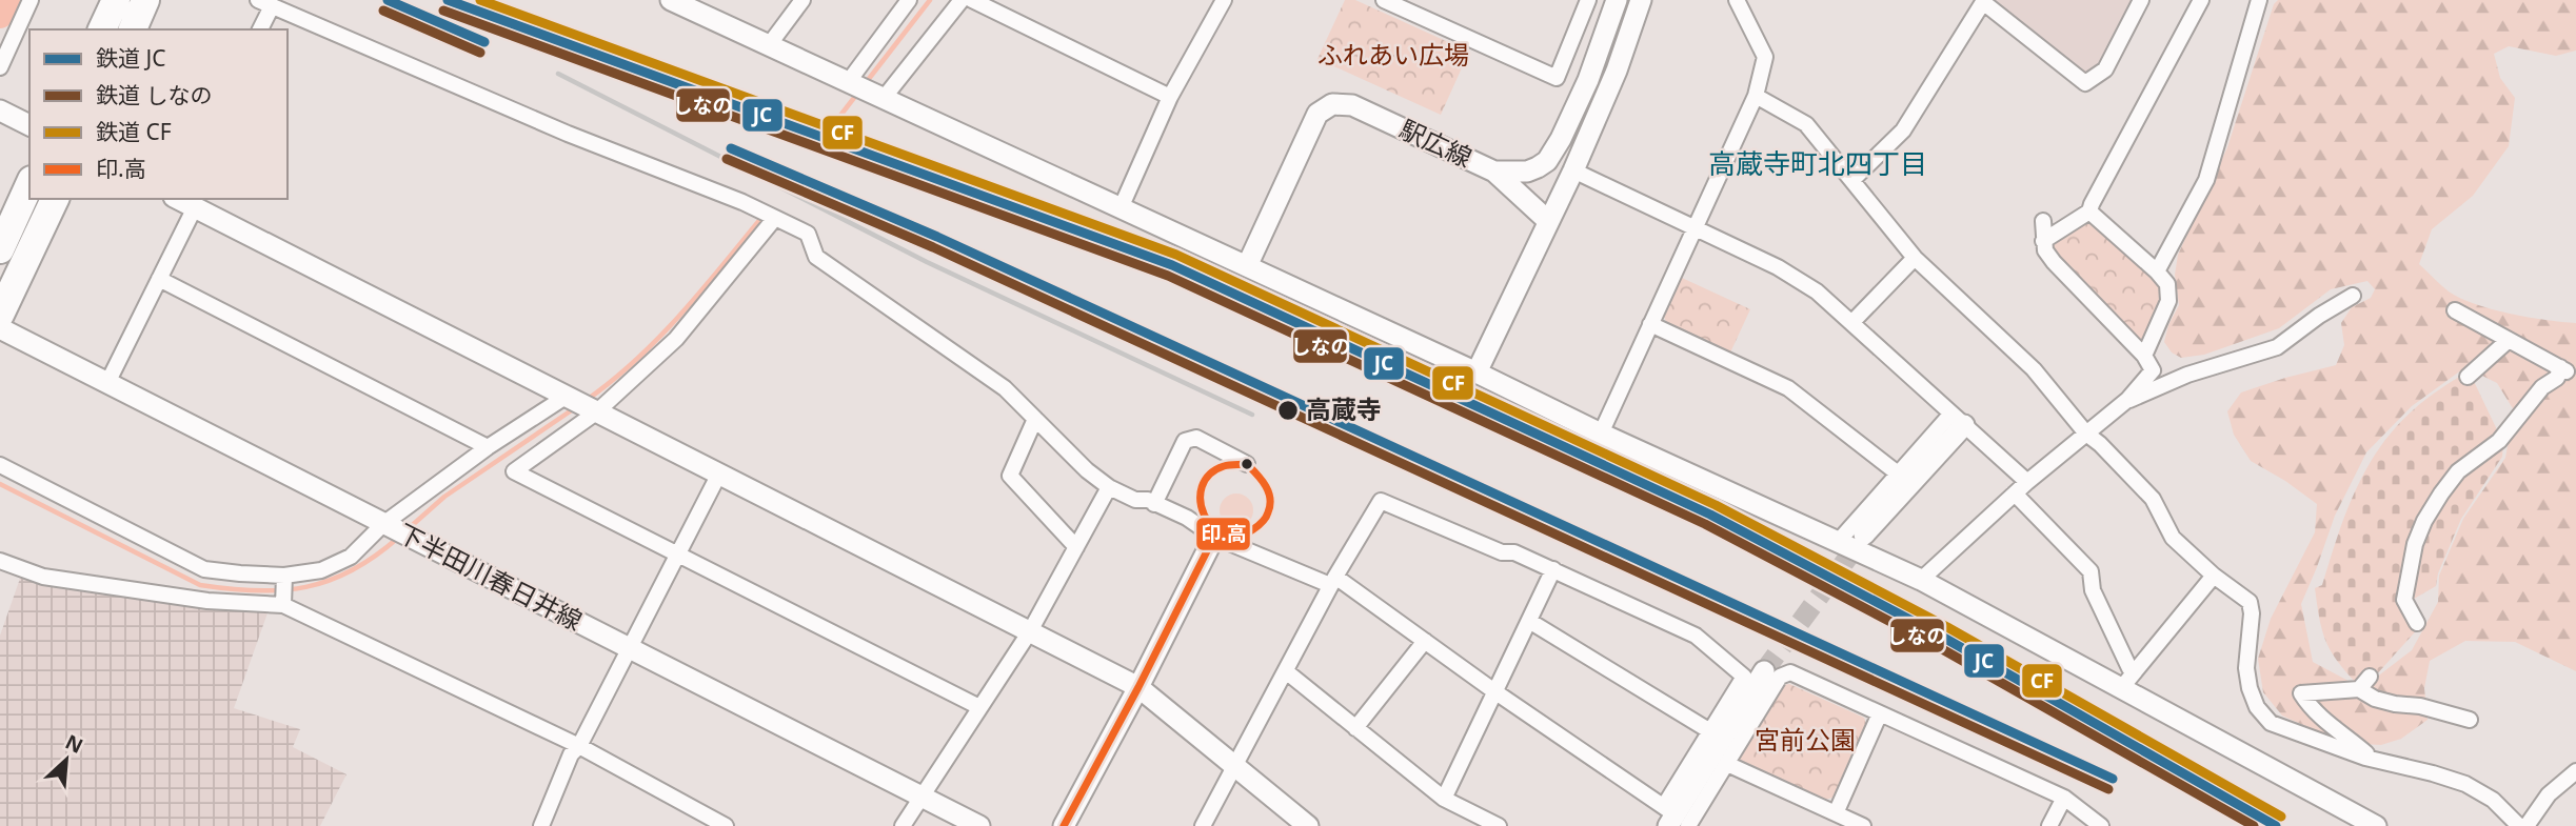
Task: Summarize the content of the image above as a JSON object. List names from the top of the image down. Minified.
{"streets":{"street":["駅広線","下半田川春日井線"]},"districts":["高蔵寺町北四丁目"],"parks":["ふれあい広場","宮前公園"],"places":["高蔵寺"],"lines":["rail line JC","rail line CF","rail line しなの","transit line 印.高"],"legend":["鉄道 JC","鉄道 しなの","鉄道 CF","印.高"],"north":"top right"}
